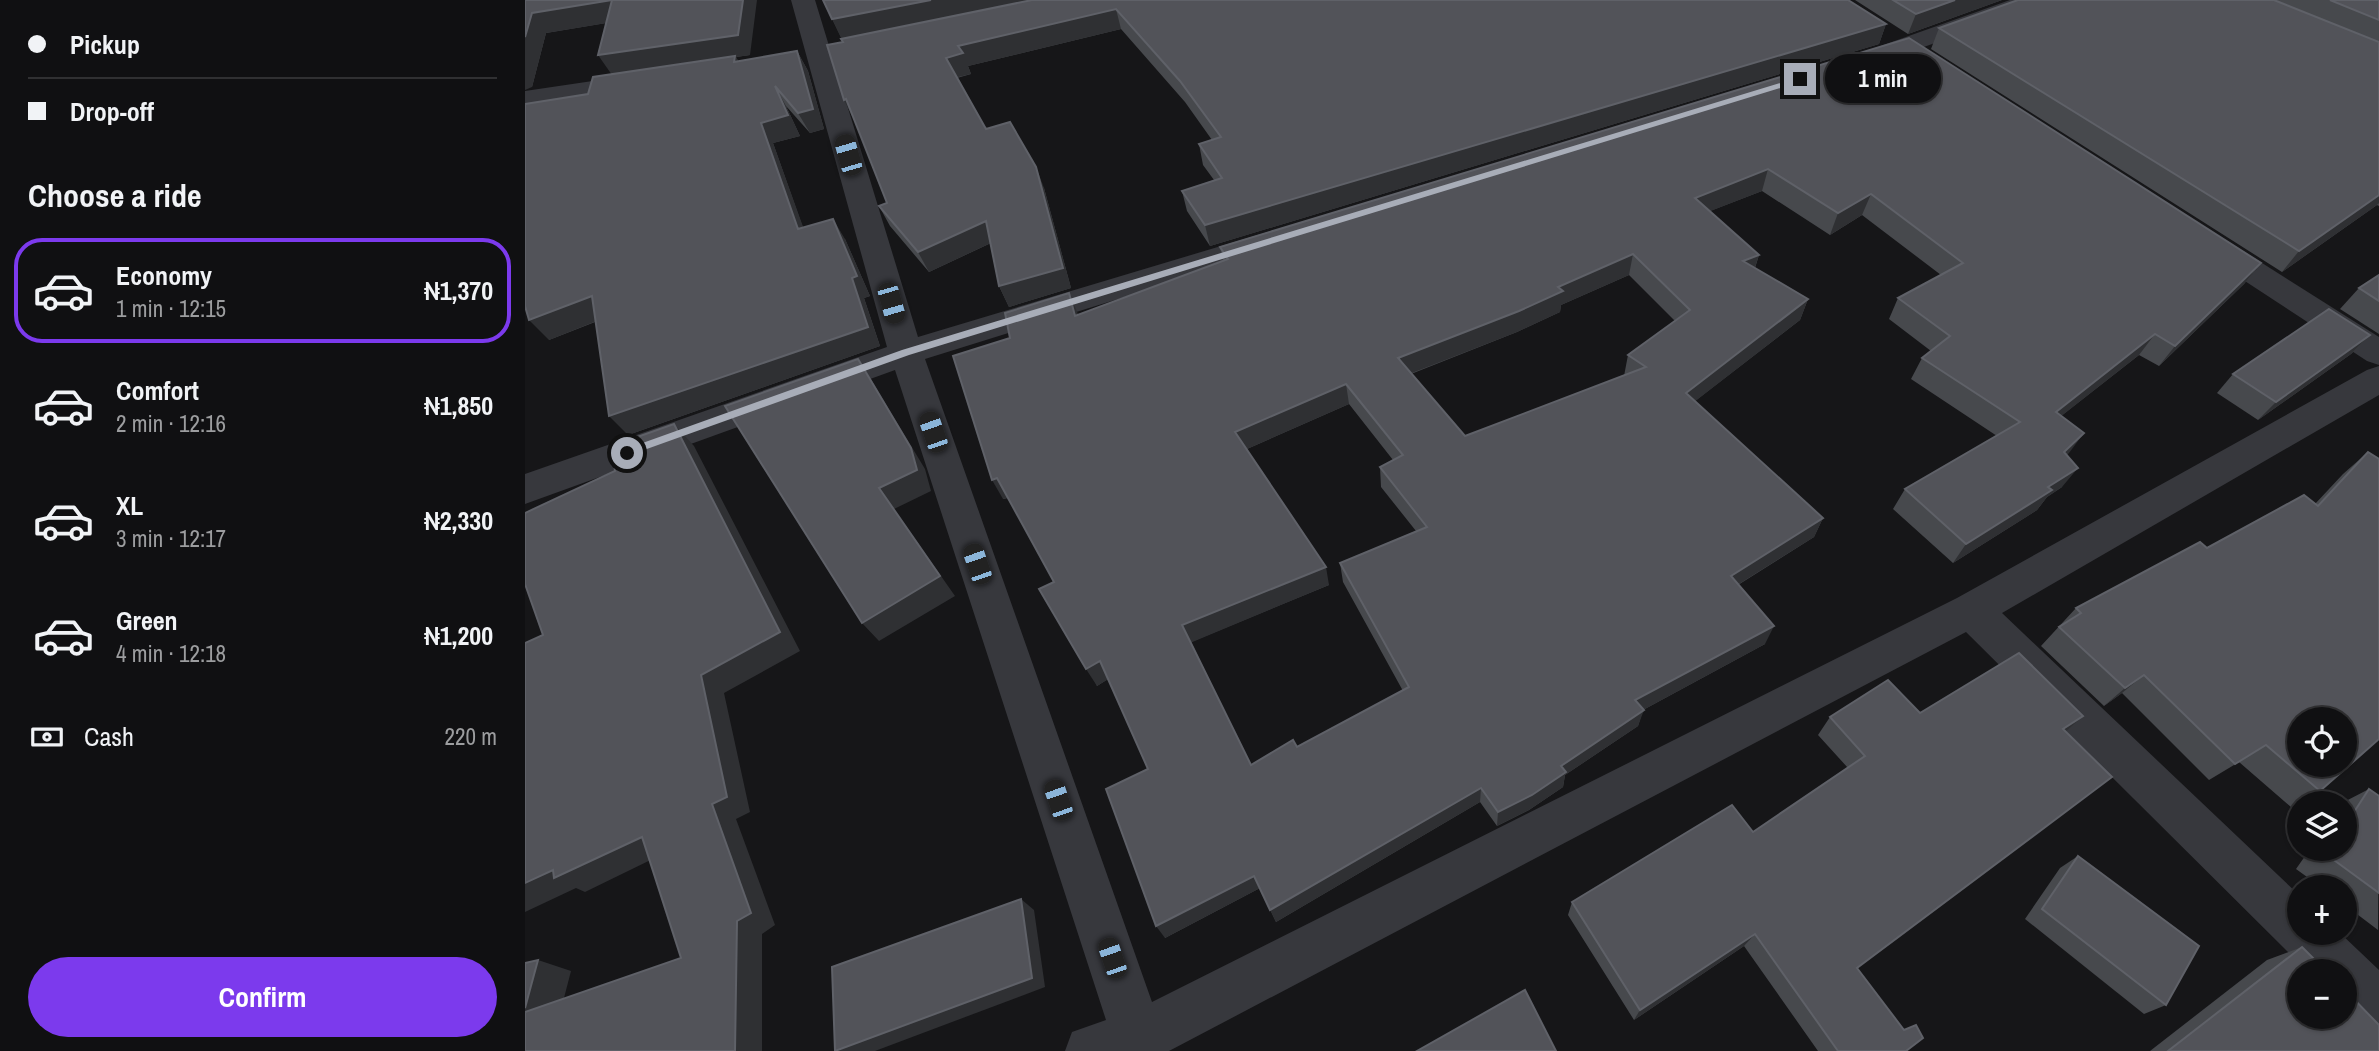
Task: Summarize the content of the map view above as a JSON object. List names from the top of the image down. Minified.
{"page":{"banner":["Pickup","Drop-off"],"bubble":"1 min","heading":"Choose a ride","list":[{"name":"Economy","note":"1 min · 12:15","value":"₦1,370"},{"name":"Comfort","note":"2 min · 12:16","value":"₦1,850"},{"name":"XL","note":"3 min · 12:17","value":"₦2,330"},{"name":"Green","note":"4 min · 12:18","value":"₦1,200"}],"pay":["Cash","220 m"],"map_buttons":["+","−"],"buttons":"Confirm"}}
